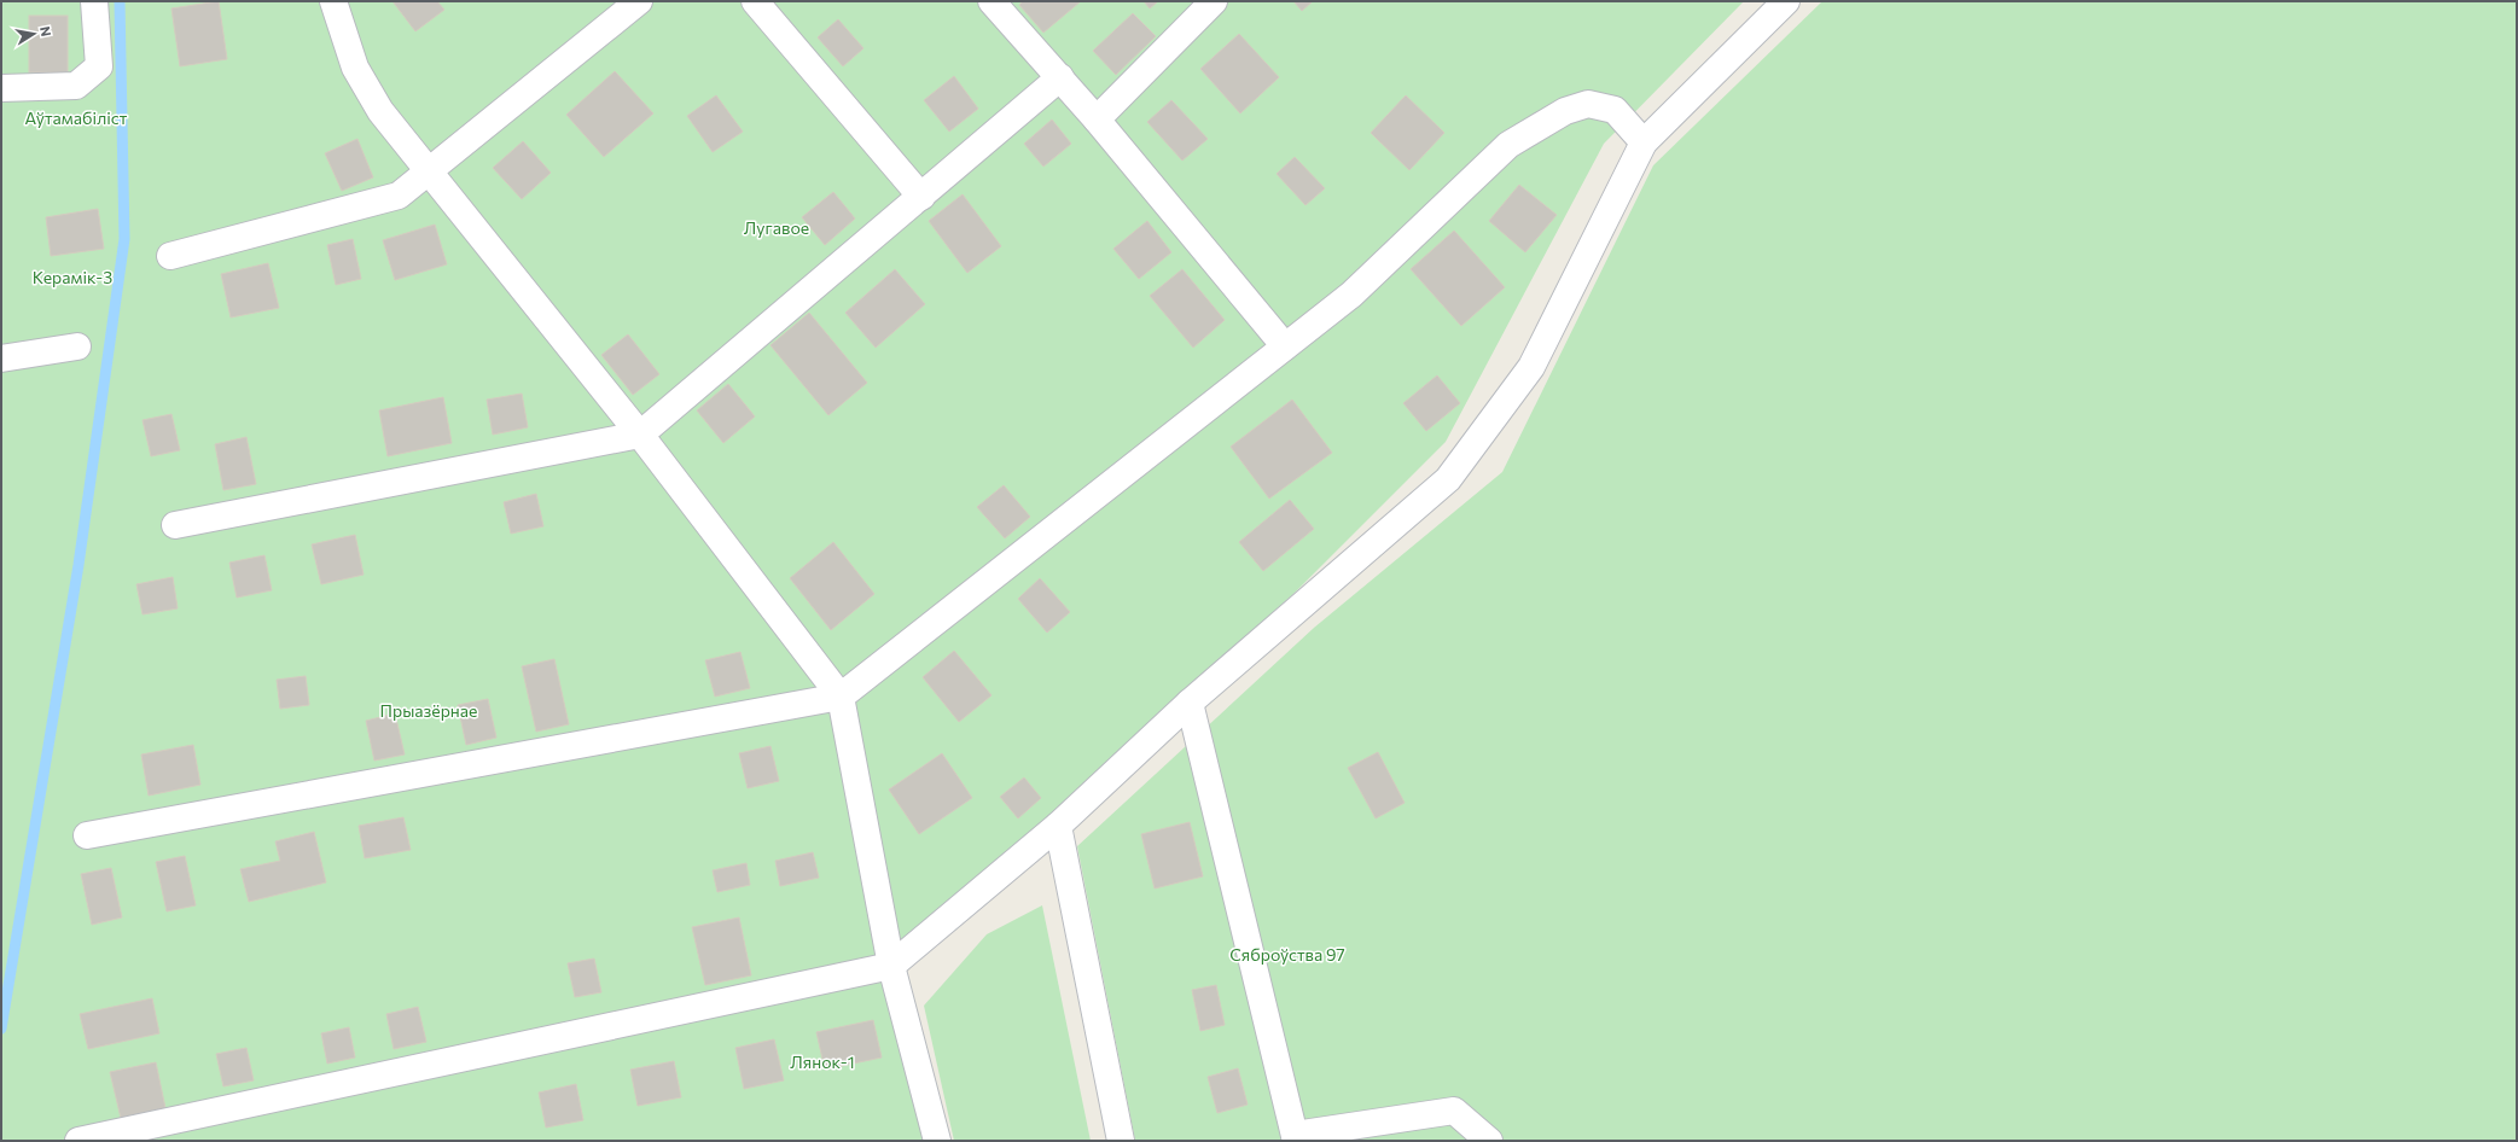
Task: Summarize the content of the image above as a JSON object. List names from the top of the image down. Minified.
{"parks":["Аўтамабіліст","Лугавое","Керамік-3","Прыазёрнае","Сяброўства 97","Лянок-1"],"north":"right"}
